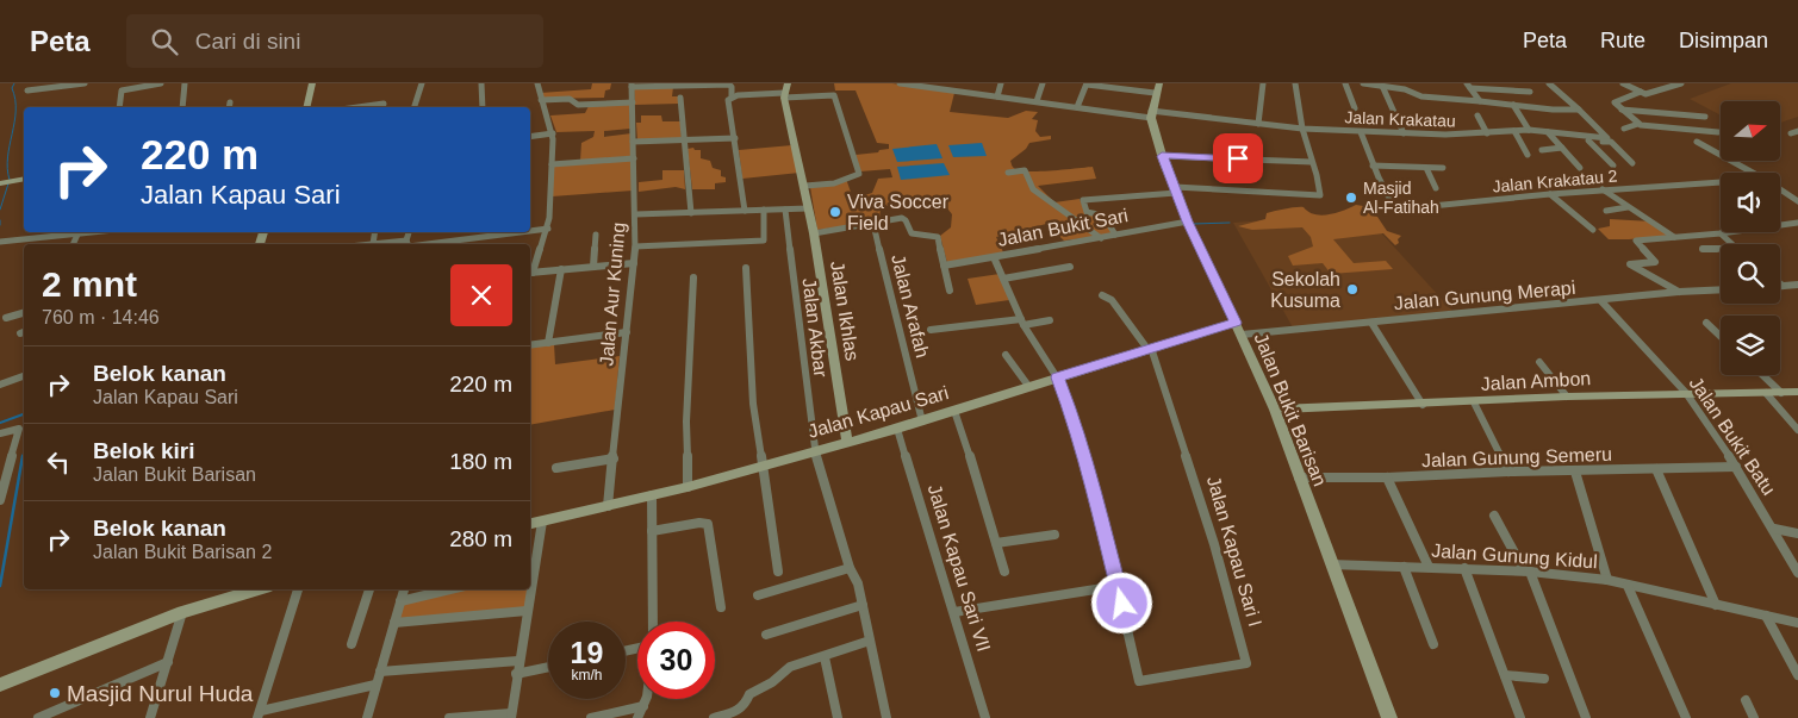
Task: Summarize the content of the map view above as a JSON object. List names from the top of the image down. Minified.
{"streets":{"main road":["Jalan Ikhlas","Jalan Ambon","Jalan Bukit Barisan","Jalan Kapau Sari"],"street":["Jalan Krakatau","Jalan Krakatau 2","Jalan Bukit Sari","Jalan Aur Kuning","Jalan Gunung Merapi","Jalan Arafah","Jalan Akbar","Jalan Bukit Batu","Jalan Gunung Semeru","Jalan Kapau Sari I","Jalan Gunung Kidul","Jalan Kapau Sari VII"]},"crossings":[["Jalan Krakatau","Jalan Krakatau 2"],["Jalan Krakatau","Jalan Bukit Barisan"],["Jalan Bukit Sari","Jalan Bukit Barisan"],["Jalan Aur Kuning","Jalan Kapau Sari"],["Jalan Gunung Merapi","Jalan Bukit Barisan"],["Jalan Gunung Merapi","Jalan Bukit Batu"],["Jalan Arafah","Jalan Kapau Sari"],["Jalan Ikhlas","Jalan Kapau Sari"],["Jalan Akbar","Jalan Kapau Sari"],["Jalan Ambon","Jalan Bukit Barisan"],["Jalan Ambon","Jalan Bukit Batu"],["Jalan Bukit Barisan","Jalan Kapau Sari"],["Jalan Bukit Barisan","Jalan Gunung Semeru"],["Jalan Bukit Barisan","Jalan Gunung Kidul"],["Jalan Kapau Sari","Jalan Kapau Sari I"],["Jalan Kapau Sari","Jalan Kapau Sari VII"],["Jalan Bukit Batu","Jalan Gunung Semeru"]],"places":["Masjid Al-Fatihah","Viva Soccer Field","Sekolah Kusuma","Masjid Nurul Huda"],"north":"right","page":{"header":"Peta","search":"Cari di sini","nav":["Peta","Rute","Disimpan"],"turn":["220 m","Jalan Kapau Sari"],"heading":["2 mnt","760 m · 14:46"],"list":[{"name":"Belok kanan","note":"Jalan Kapau Sari","value":"220 m"},{"name":"Belok kiri","note":"Jalan Bukit Barisan","value":"180 m"},{"name":"Belok kanan","note":"Jalan Bukit Barisan 2","value":"280 m"}],"speed":"19 km/h","limit":"30"}}
